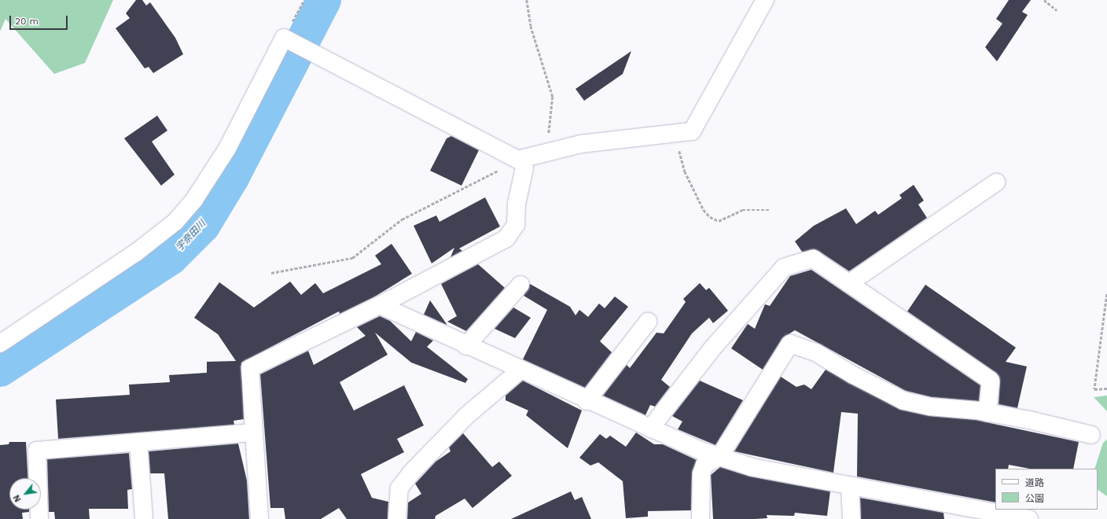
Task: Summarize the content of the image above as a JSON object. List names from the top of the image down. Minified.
{"water":["宇奈田川"],"legend":["道路","公園"],"scale_bar":"20 m","north":"bottom left"}
